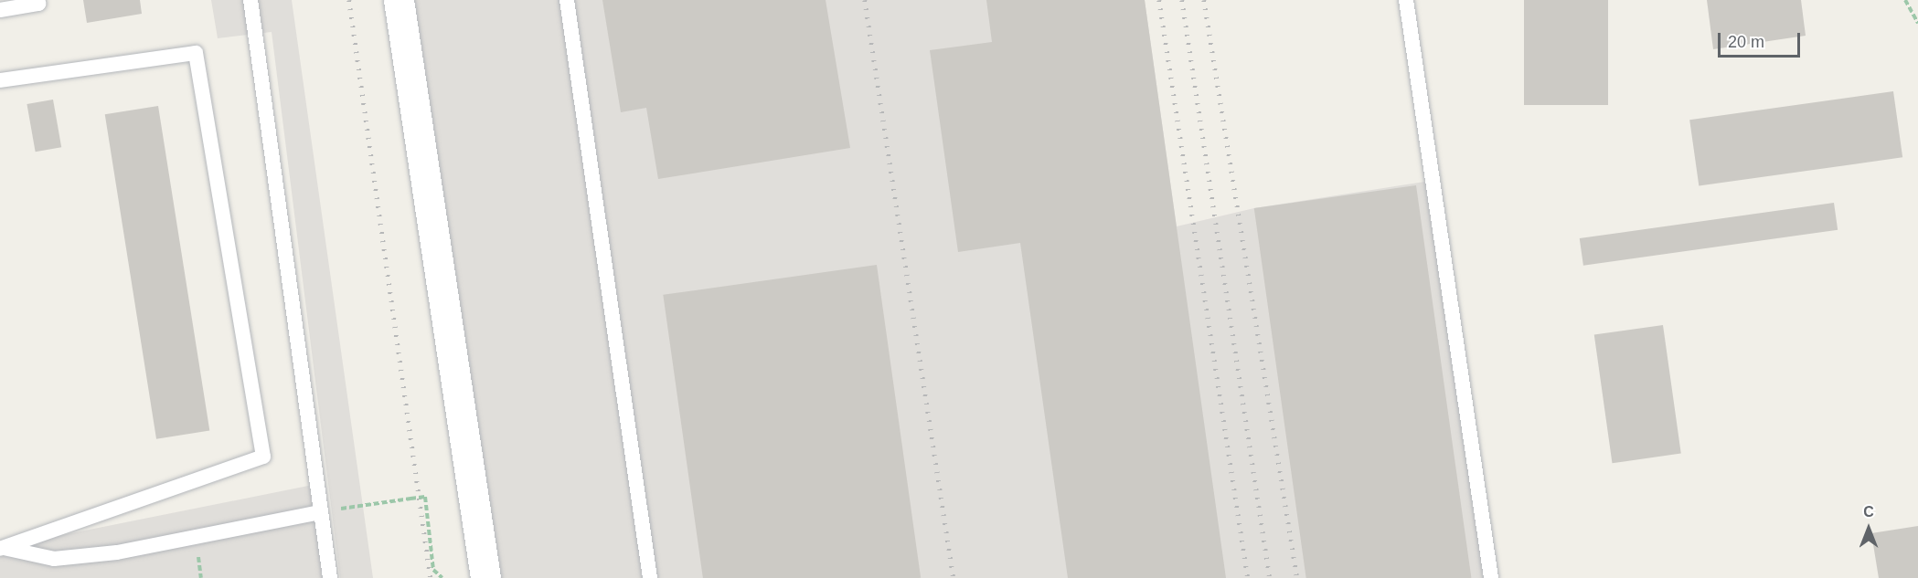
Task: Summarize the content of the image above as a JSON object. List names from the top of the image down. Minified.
{"scale_bar":"20 m","north":"top"}
